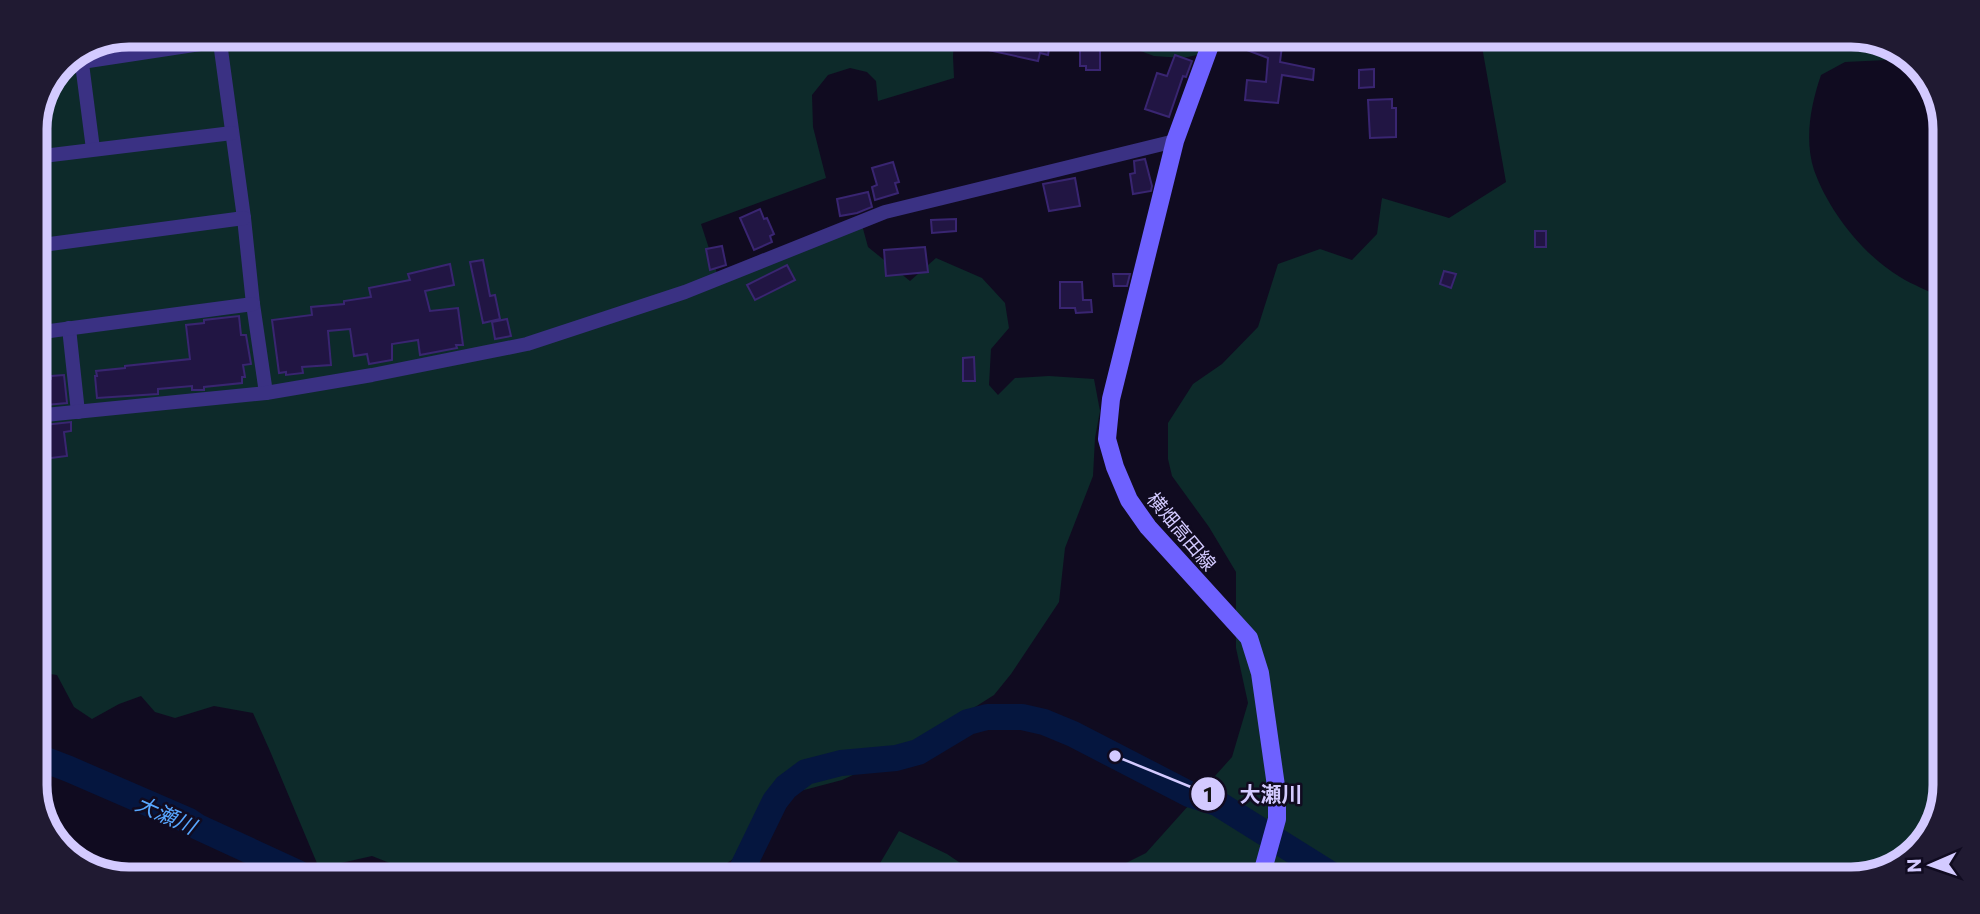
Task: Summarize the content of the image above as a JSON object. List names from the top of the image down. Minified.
{"streets":{"main road":["横畑高田線"]},"water":["大瀬川"],"places":["大瀬川"],"north":"left"}
